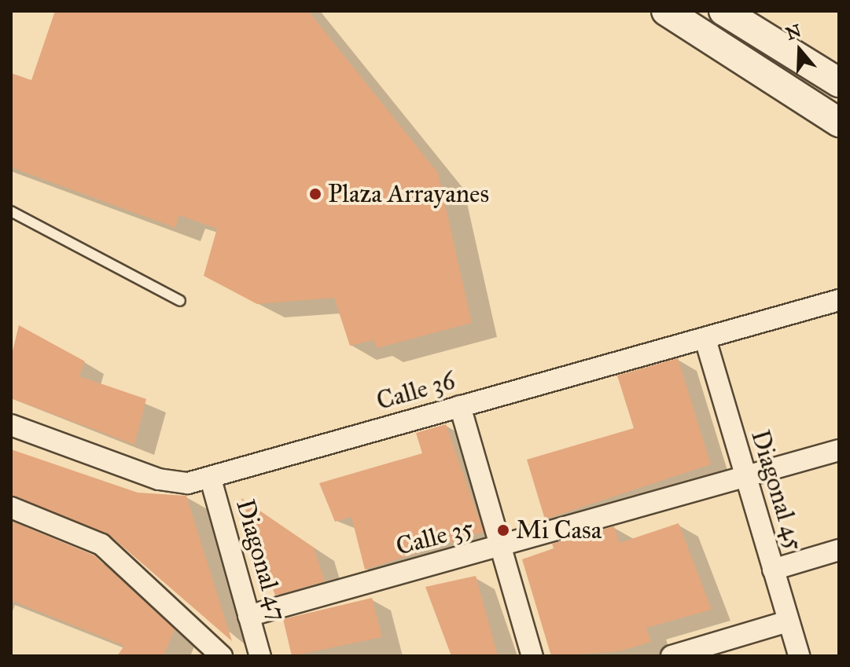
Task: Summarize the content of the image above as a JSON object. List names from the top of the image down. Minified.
{"streets":{"street":["Calle 36","Diagonal 45","Calle 35","Diagonal 47"]},"crossings":[["Calle 36","Diagonal 45"],["Calle 36","Diagonal 47"],["Diagonal 45","Calle 35"],["Calle 35","Diagonal 47"]],"places":["Plaza Arrayanes","Mi Casa"],"north":"top"}
